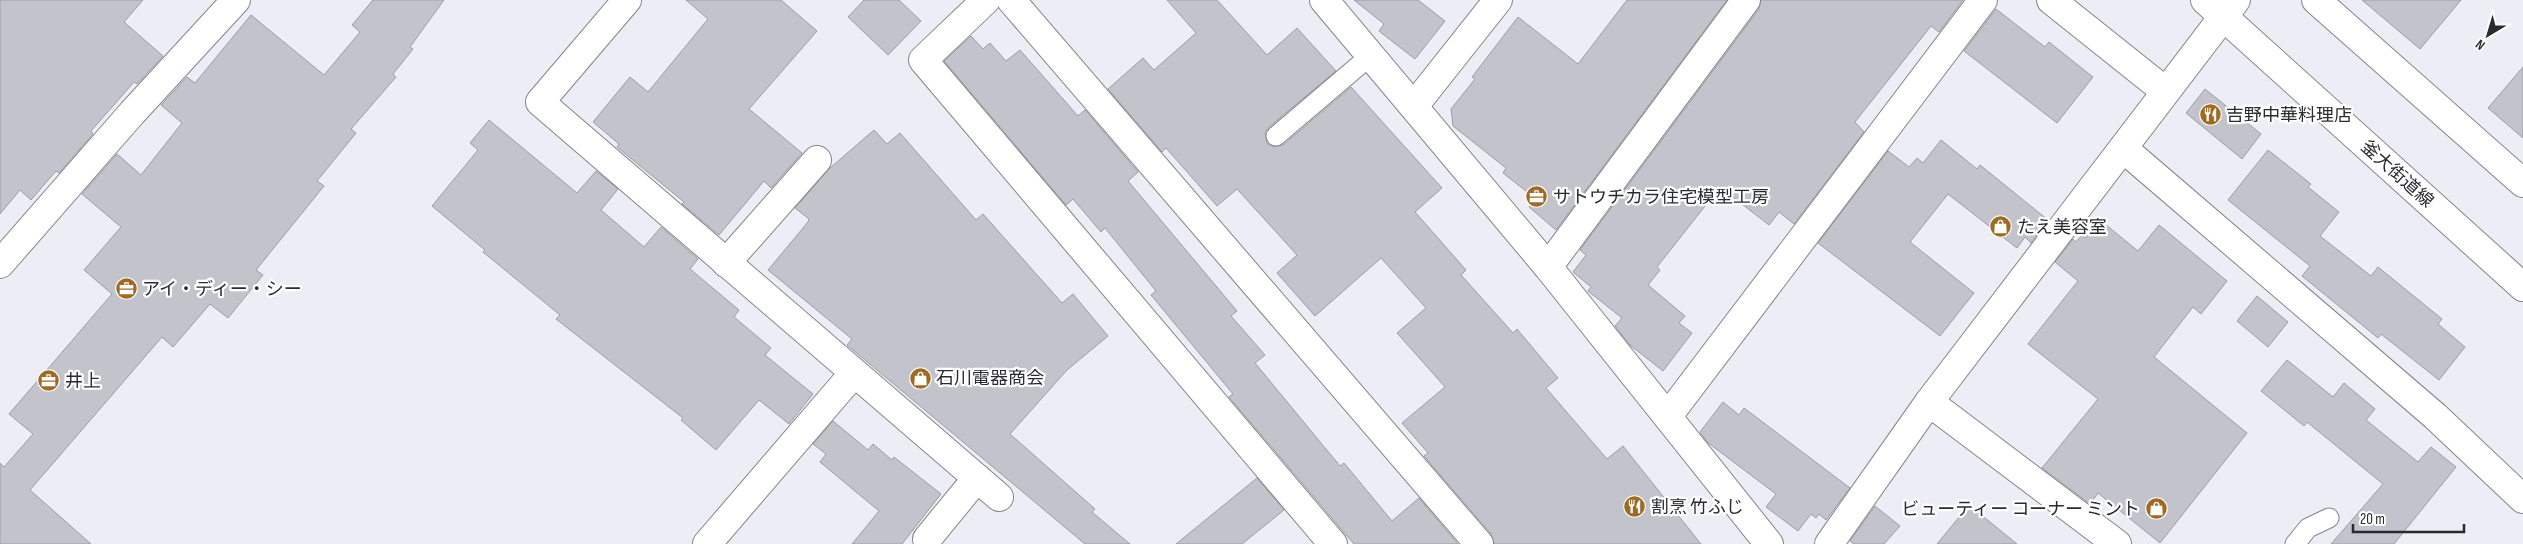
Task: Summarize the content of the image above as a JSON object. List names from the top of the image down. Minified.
{"streets":{"street":["釜大街道線"]},"places":{"restaurant":["吉野中華料理店","割烹 竹ふじ"],"office":["サトウチカラ住宅模型工房","アイ・ディー・シー","井上"],"shop":["たえ美容室","石川電器商会","ビューティー コーナー ミント"]},"scale_bar":"20 m","north":"bottom left"}
